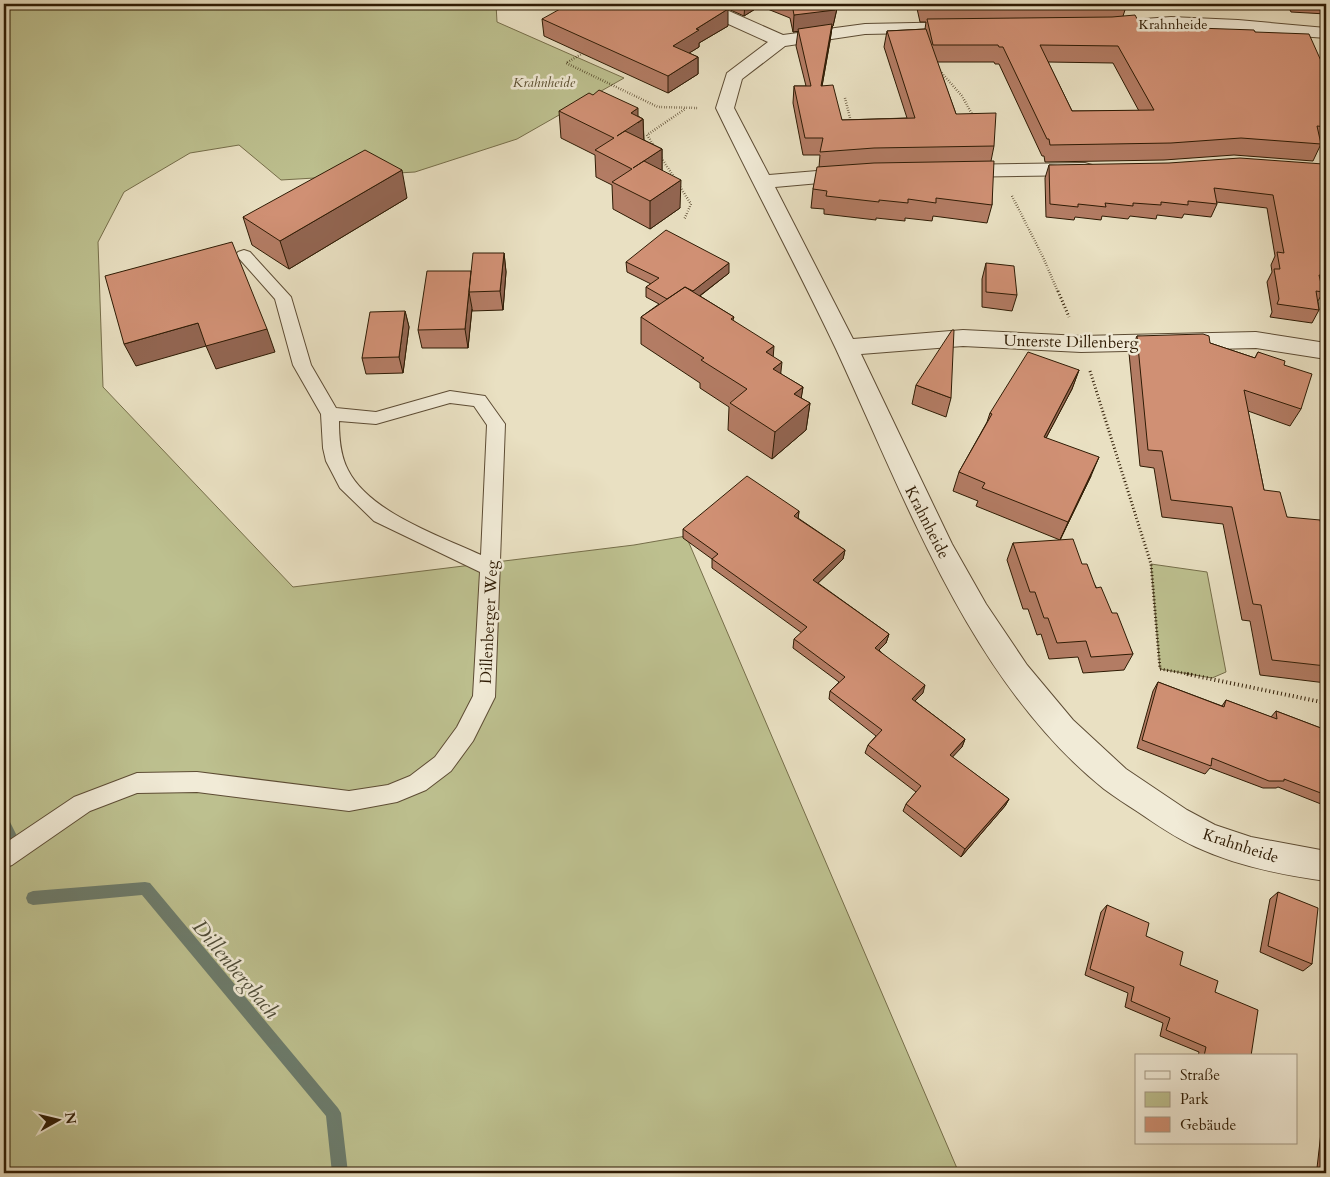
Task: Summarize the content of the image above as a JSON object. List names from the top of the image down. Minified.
{"streets":{"street":["Krahnheide","Unterste Dillenberg"],"lane":["Dillenberger Weg"]},"crossings":[["Krahnheide","Unterste Dillenberg"]],"water":["Dillenbergbach"],"parks":["Krahnheide"],"legend":["Straße","Park","Gebäude"],"north":"right"}
